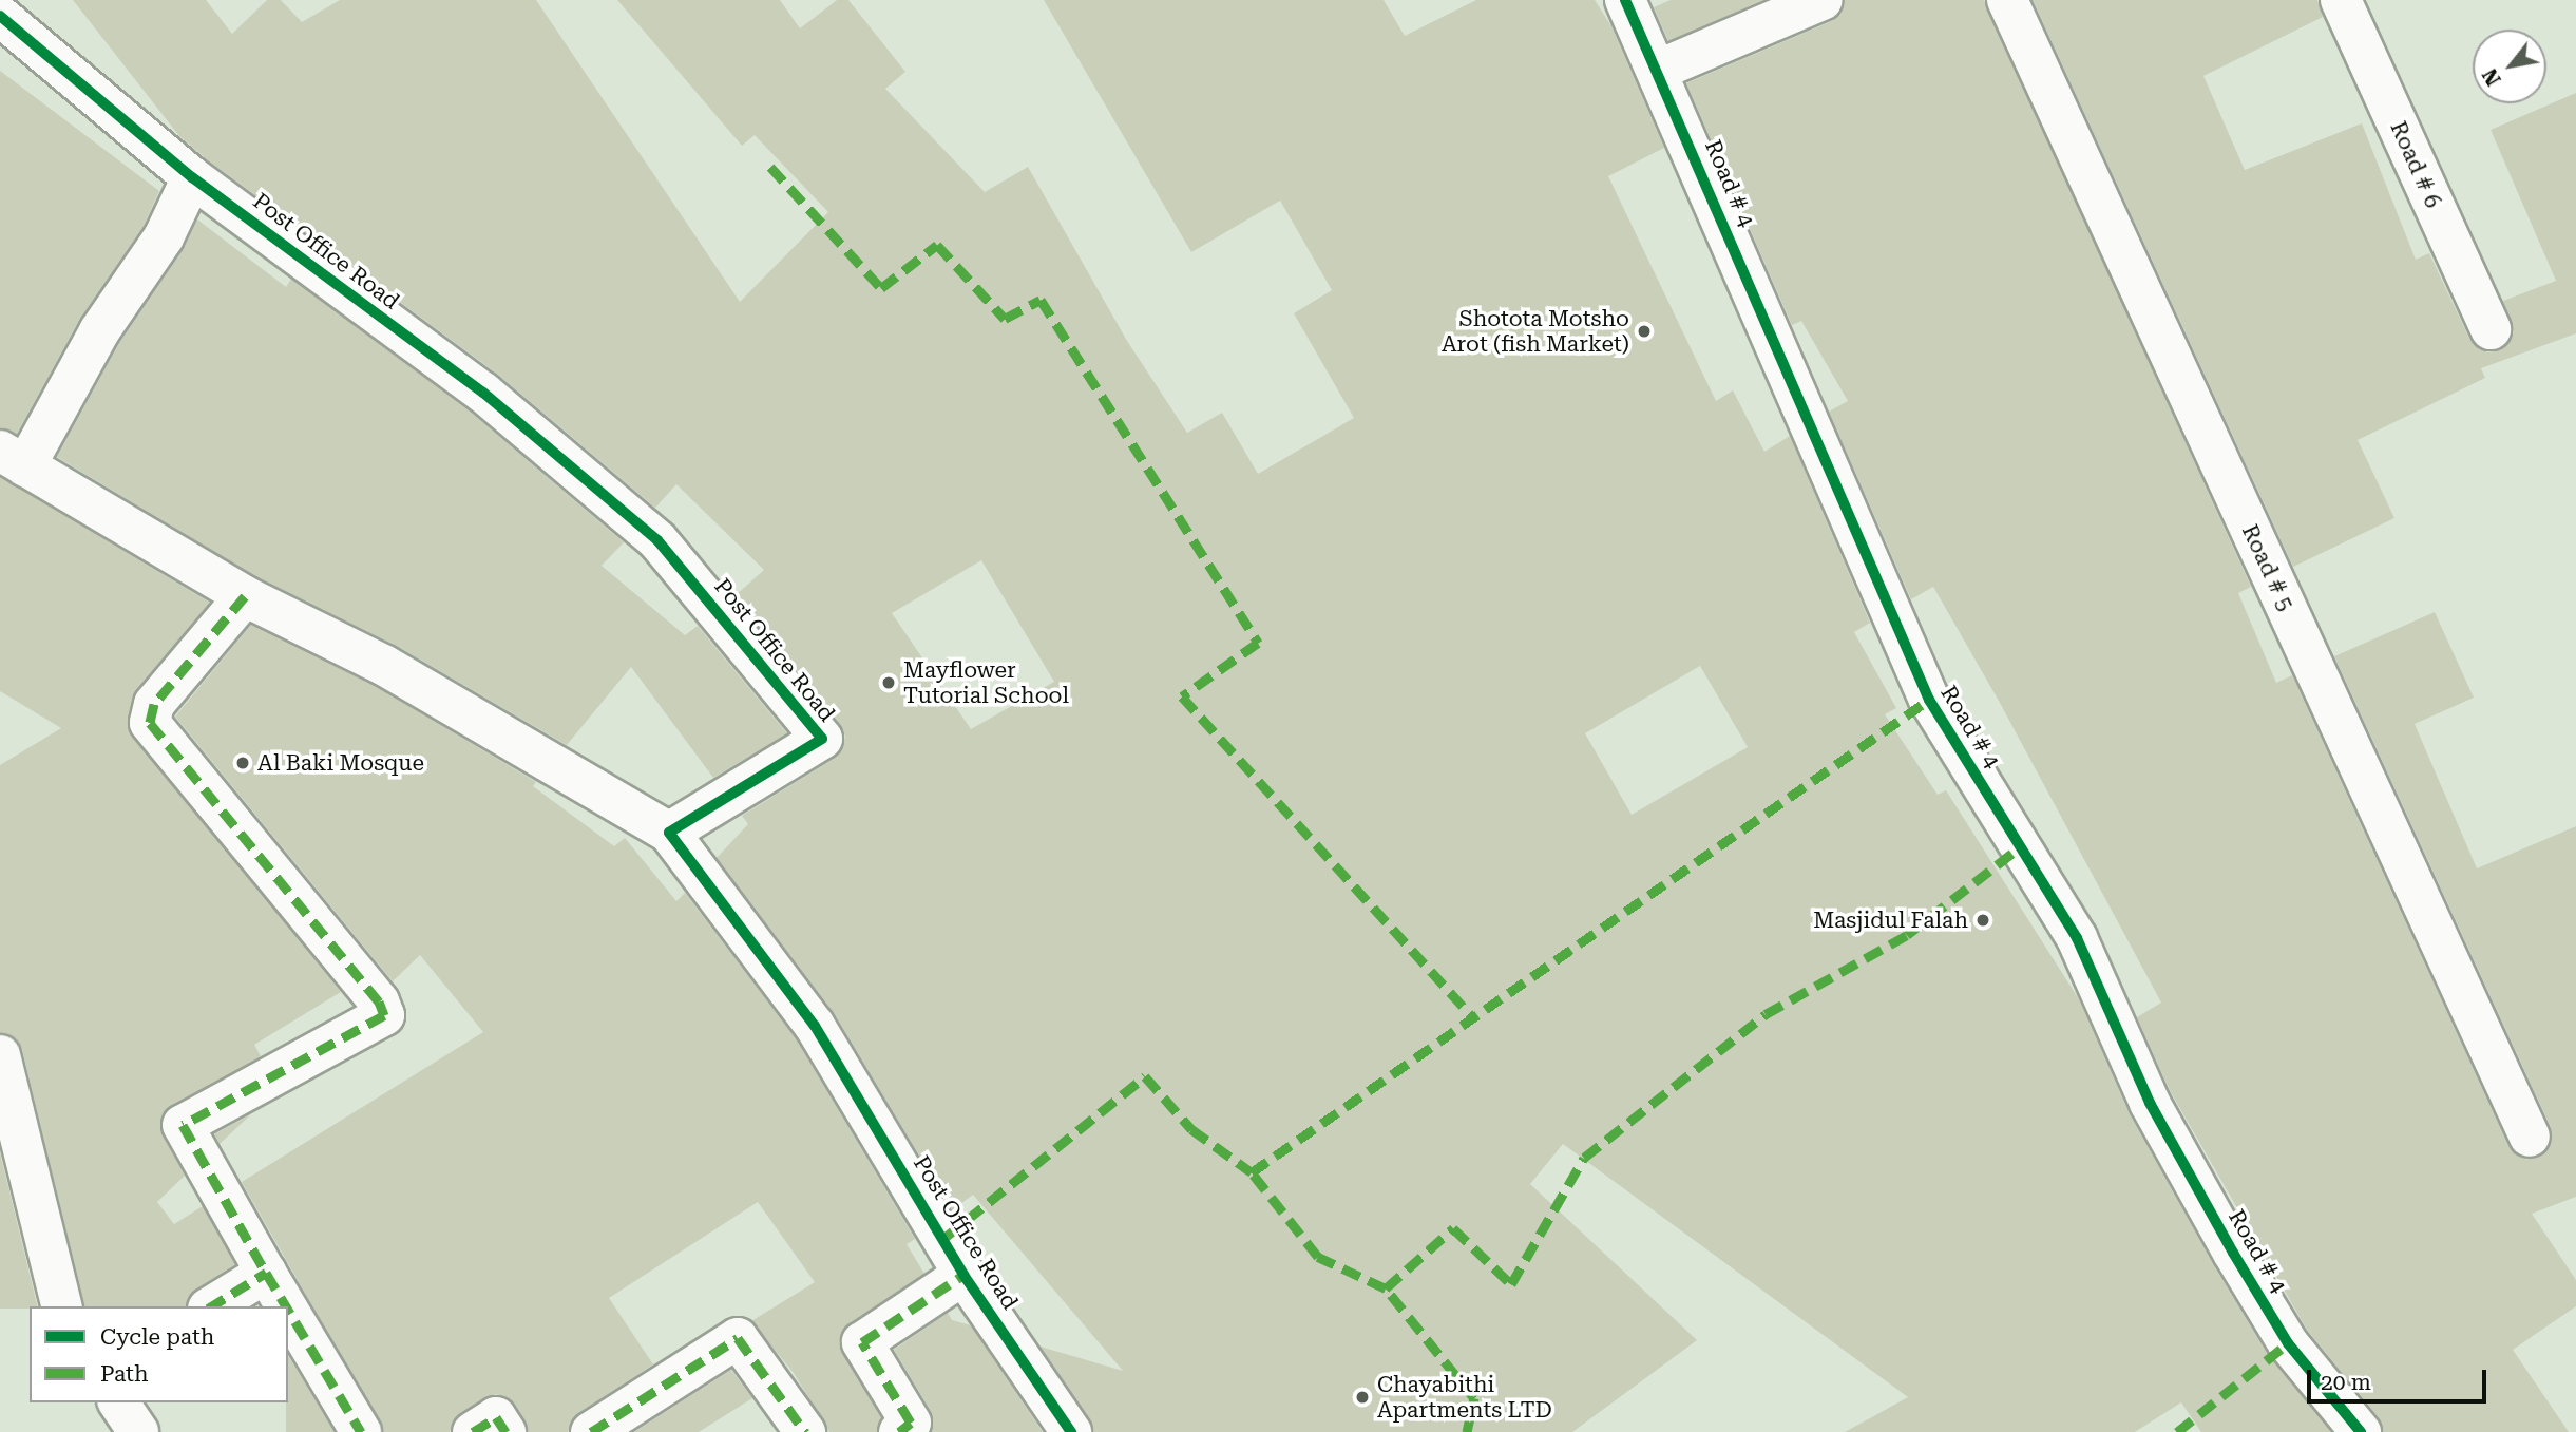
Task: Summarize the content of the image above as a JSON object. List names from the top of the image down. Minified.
{"streets":{"street":["Road # 6","Road # 4","Post Office Road","Road # 5"]},"places":["Shotota Motsho Arot (fish Market)","Mayflower Tutorial School","Al Baki Mosque","Masjidul Falah","Chayabithi Apartments LTD"],"legend":["Cycle path","Path"],"scale_bar":"20 m","north":"bottom left"}
